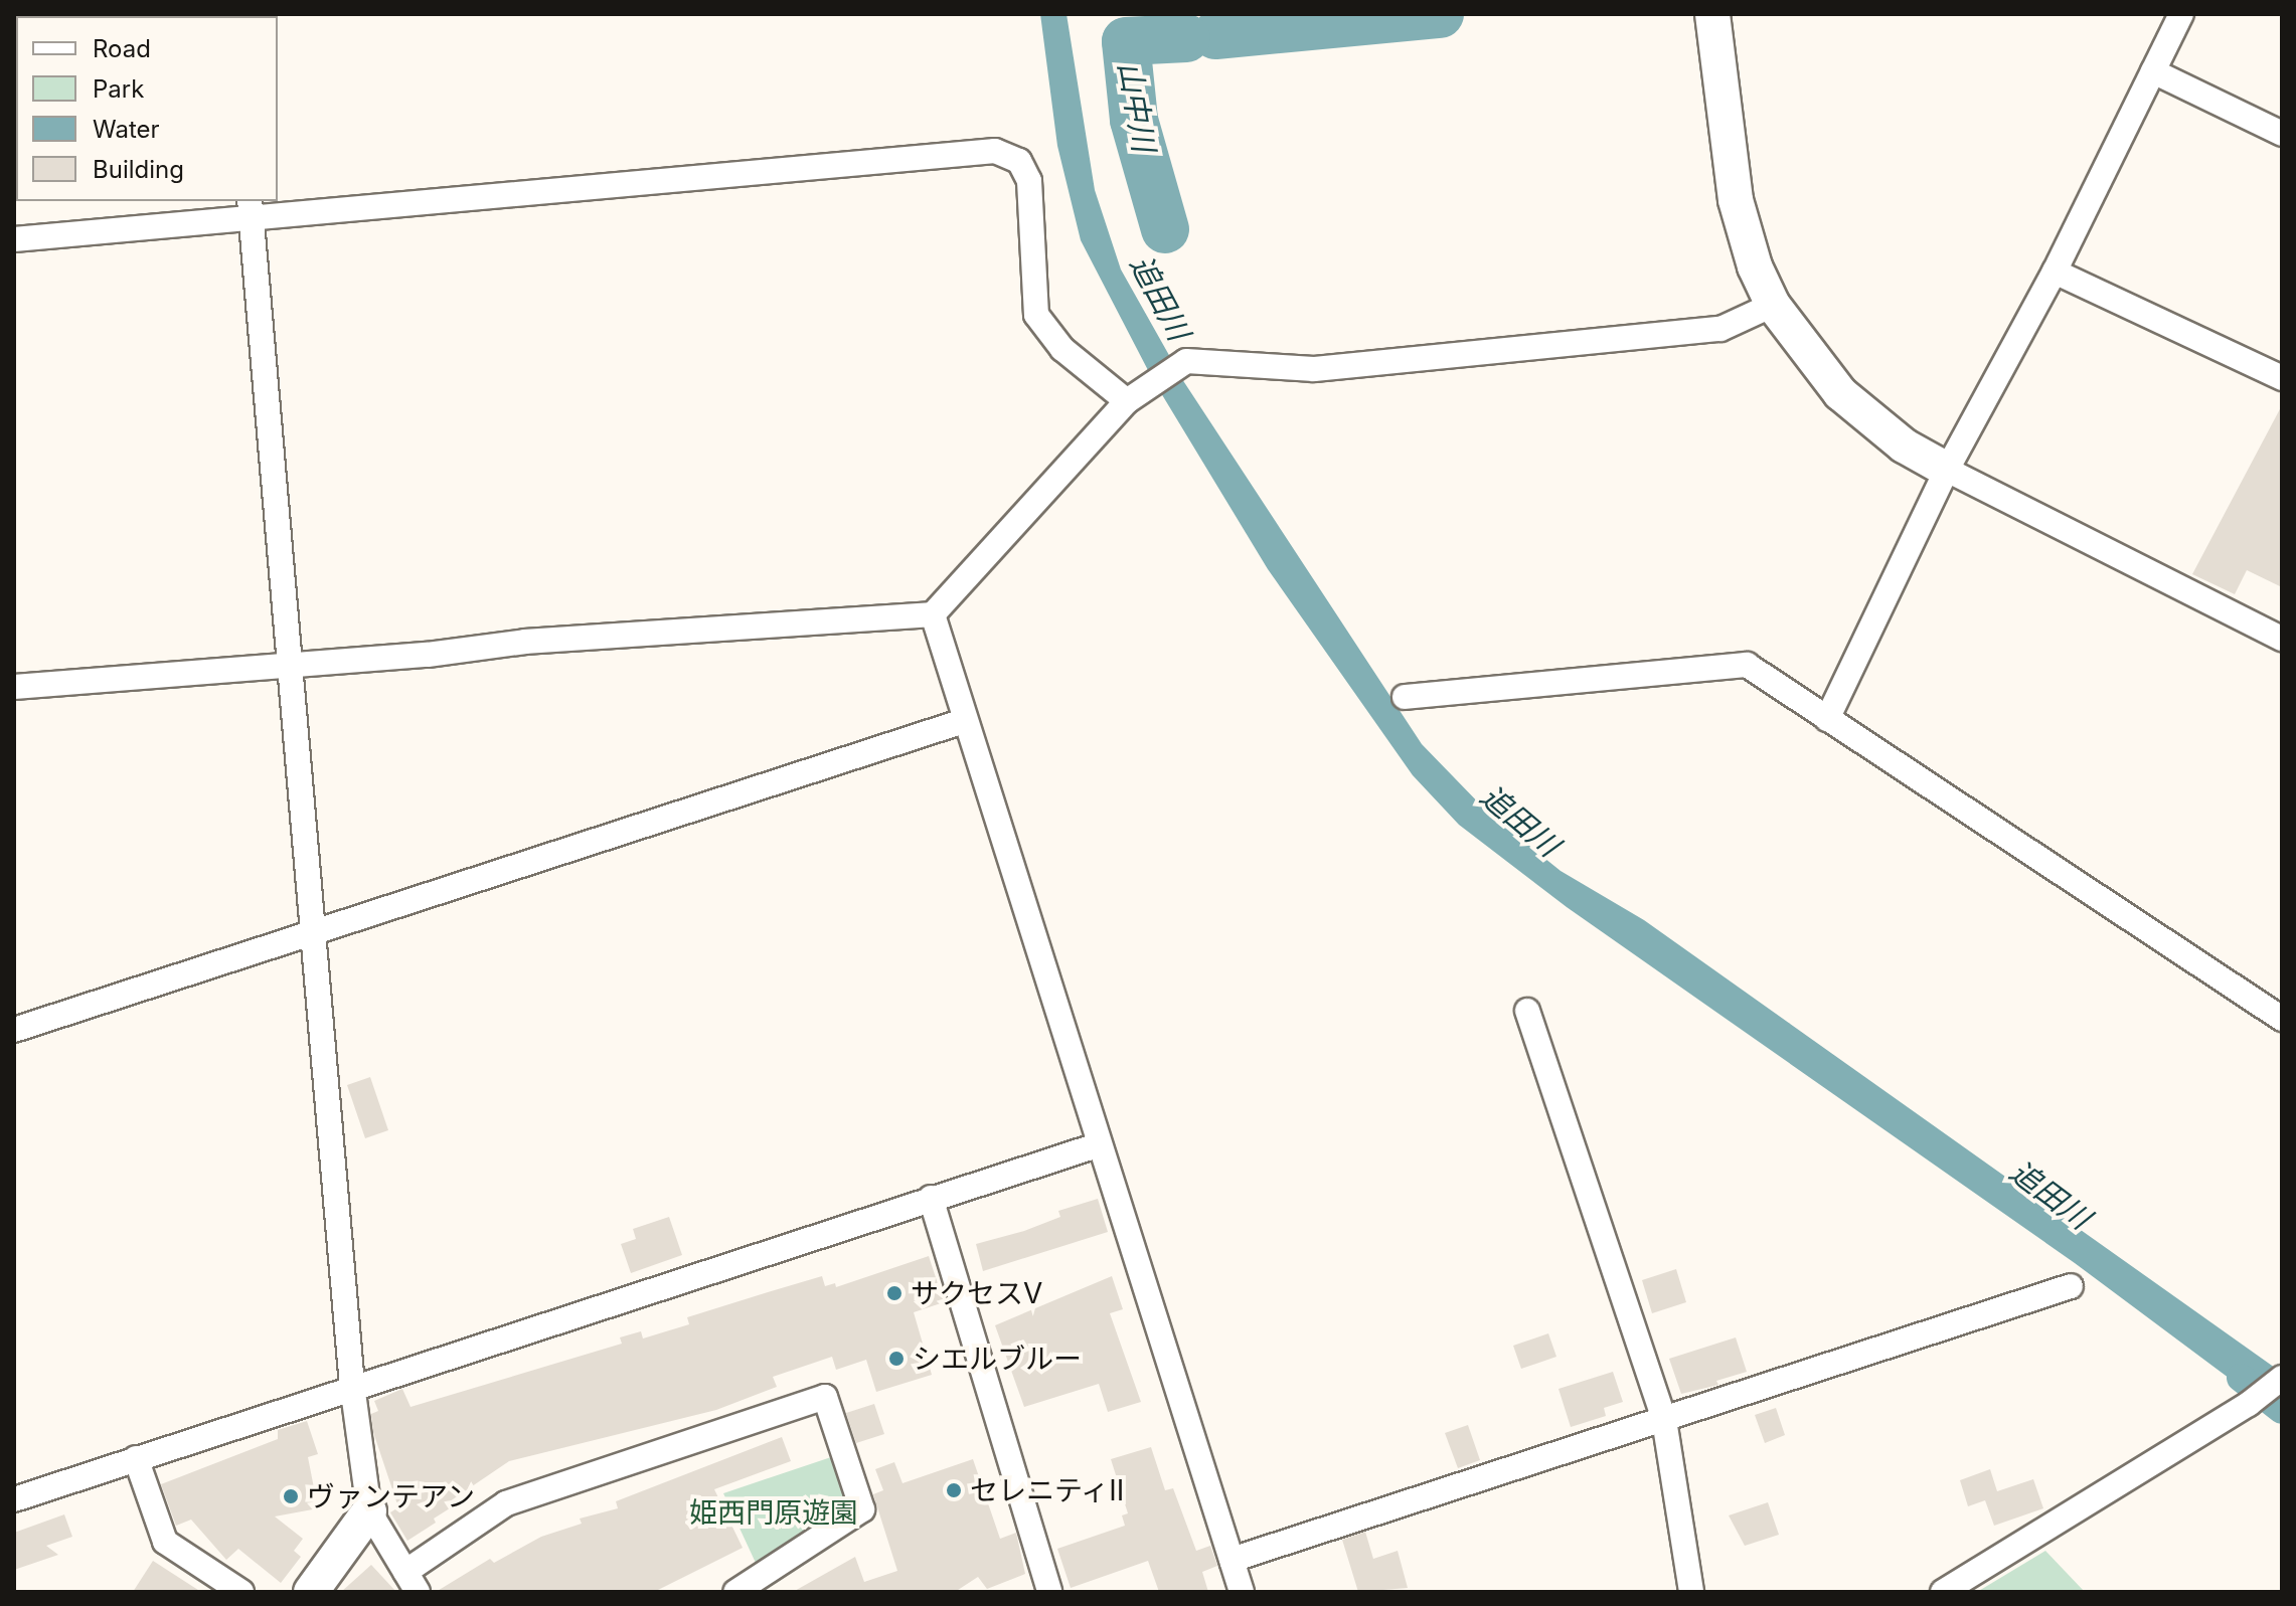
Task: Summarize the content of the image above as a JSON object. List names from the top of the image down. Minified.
{"water":["山中川","追田川"],"parks":["姫西門原遊園"],"places":["サクセスⅤ","シエルブルー","セレニティⅡ","ヴァンテアン"],"legend":["Road","Park","Water","Building"]}
